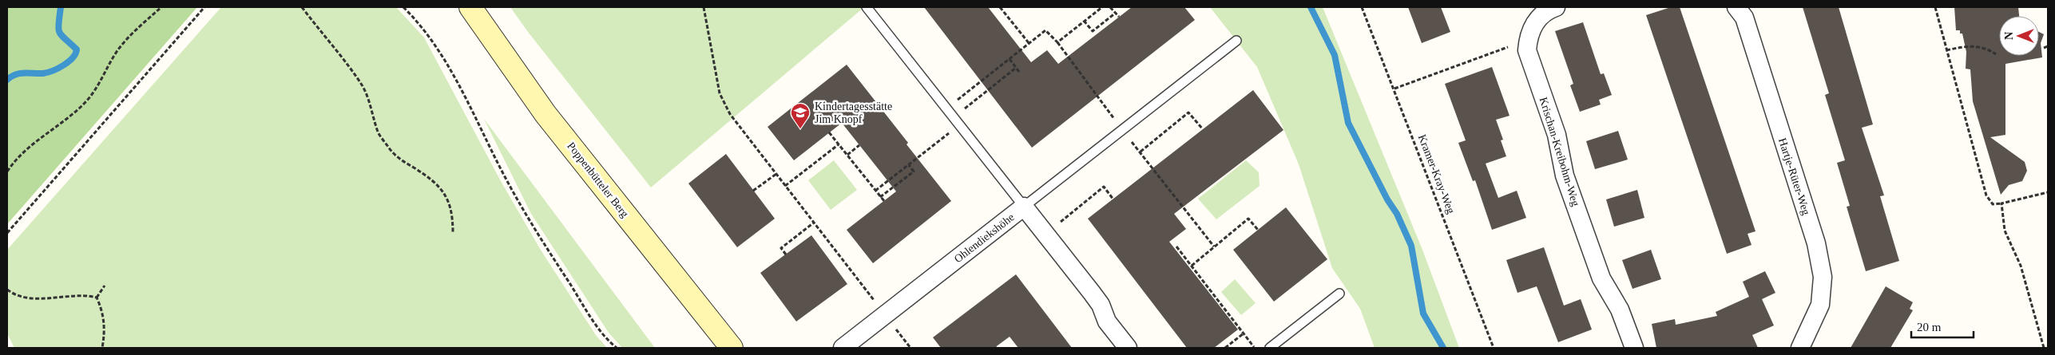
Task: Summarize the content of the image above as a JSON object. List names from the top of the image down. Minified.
{"streets":{"main road":["Poppenbütteler Berg"],"street":["Krischan-Kreibohm-Weg","Hartje-Rüter-Weg","Ohlendiekshöhe"],"path":["Kramer-Kray-Weg"]},"places":{"school or university":["Kindertagesstätte Jim Knopf"]},"scale_bar":"20 m","north":"left"}
